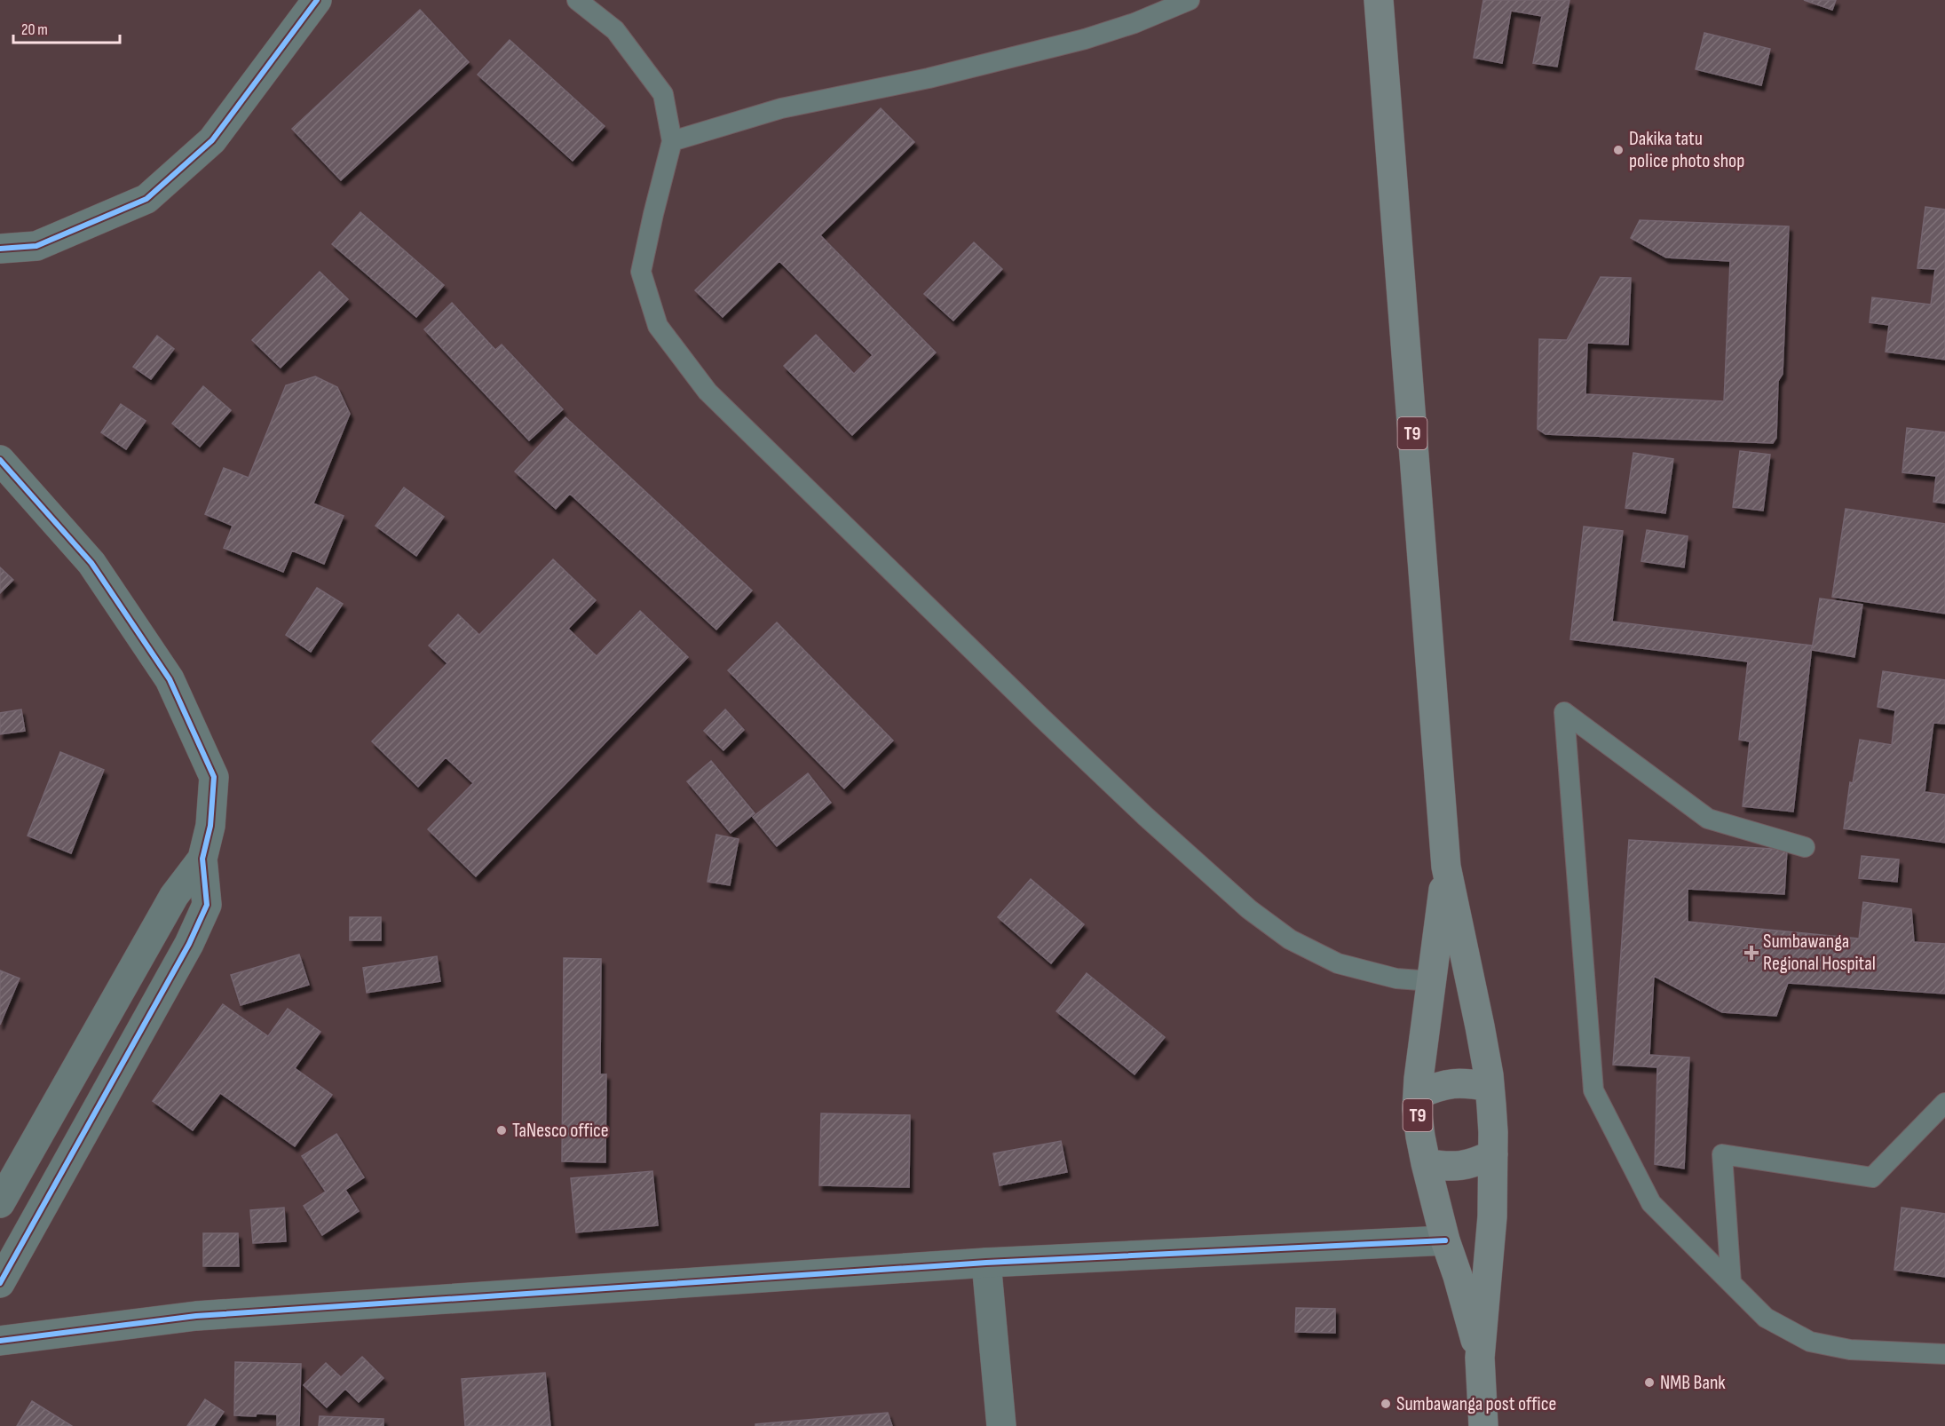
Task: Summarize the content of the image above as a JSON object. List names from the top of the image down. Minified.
{"streets":{"highway":["T9"]},"places":{"other":["Dakika tatu police photo shop","TaNesco office","NMB Bank","Sumbawanga post office"],"health":["Sumbawanga Regional Hospital"]},"scale_bar":"20 m"}
